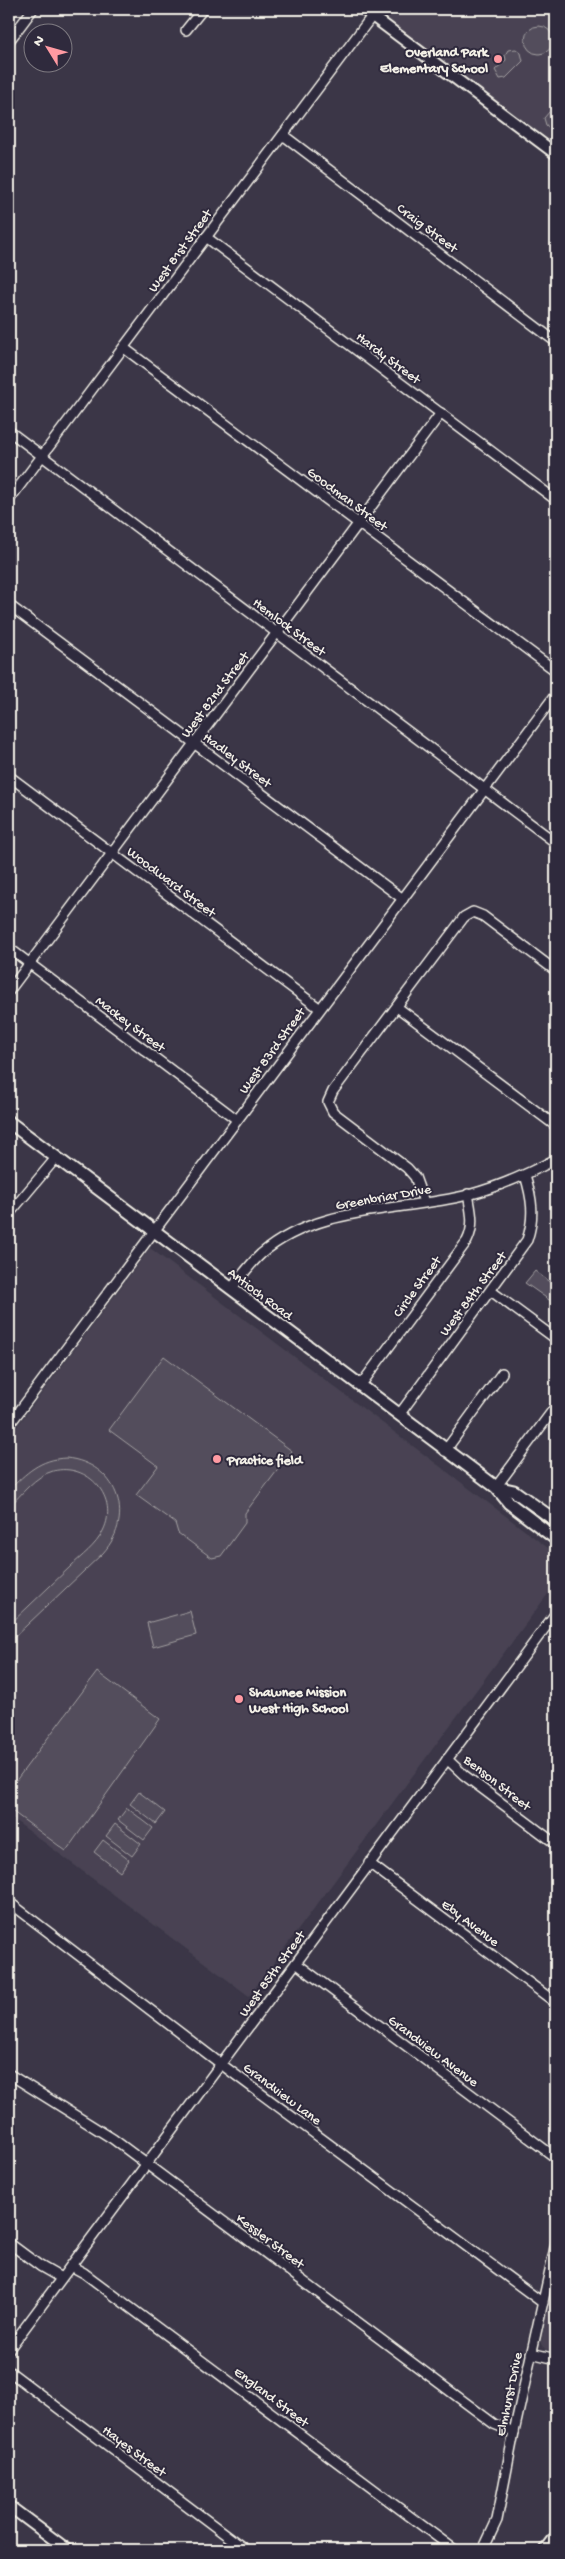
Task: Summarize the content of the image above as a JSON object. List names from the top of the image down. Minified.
{"streets":{"main road":["Antioch Road"],"street":["Craig Street","West 81st Street","Hardy Street","Goodman Street","Hemlock Street","West 82nd Street","Hadley Street","Woodward Street","Mackey Street","West 83rd Street","Greenbriar Drive","Circle Street","West 84th Street","Benson Street","Eby Avenue","West 85th Street","Grandview Avenue","Grandview Lane","Kessler Street","Elmhurst Drive","England Street","Hayes Street"]},"crossings":[["Craig Street","West 81st Street"],["West 81st Street","Hardy Street"],["West 81st Street","Goodman Street"],["West 81st Street","Hemlock Street"],["Hardy Street","West 82nd Street"],["Goodman Street","West 82nd Street"],["Hemlock Street","West 82nd Street"],["Hemlock Street","West 83rd Street"],["West 82nd Street","Hadley Street"],["West 82nd Street","Woodward Street"],["West 82nd Street","Mackey Street"],["Hadley Street","West 83rd Street"],["Woodward Street","West 83rd Street"],["Mackey Street","West 83rd Street"],["West 83rd Street","Antioch Road"],["Greenbriar Drive","Circle Street"],["Greenbriar Drive","Antioch Road"],["Greenbriar Drive","West 84th Street"],["Circle Street","Antioch Road"],["Antioch Road","West 84th Street"],["Benson Street","West 85th Street"],["Eby Avenue","West 85th Street"],["West 85th Street","Grandview Avenue"],["West 85th Street","Grandview Lane"],["West 85th Street","Kessler Street"],["West 85th Street","England Street"],["Grandview Lane","Elmhurst Drive"],["Kessler Street","Elmhurst Drive"]],"places":["Overland Park Elementary School","Practice field","Shawnee Mission West High School"],"north":"top left"}
